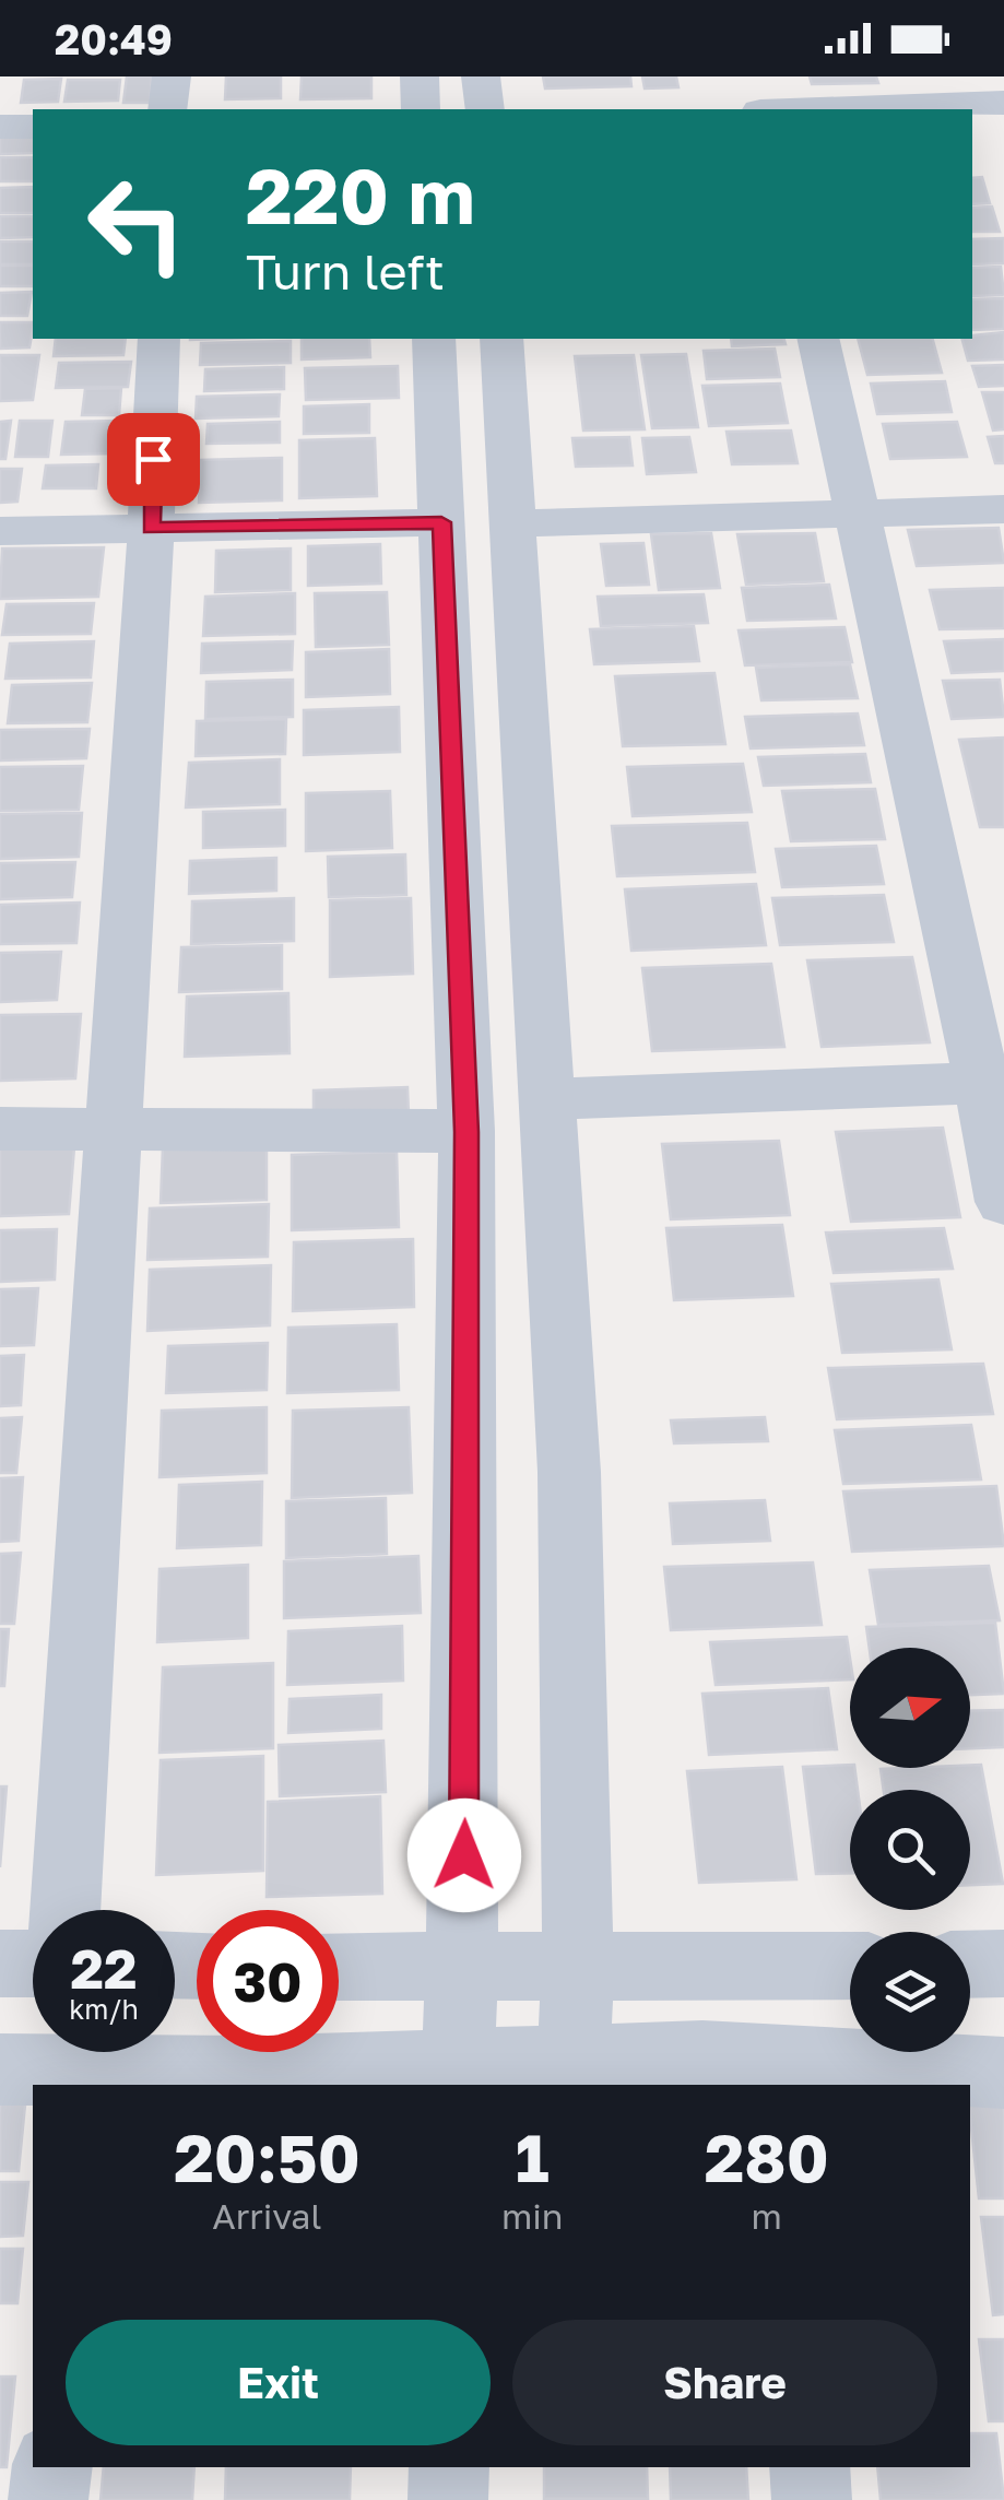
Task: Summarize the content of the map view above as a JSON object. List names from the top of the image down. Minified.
{"north":"right","page":{"status":"20:49","turn":["220 m","Turn left"],"speed":"22 km/h","limit":"30","eta":["20:50","Arrival","1","min","280","m"],"buttons":["Exit","Share"]}}
